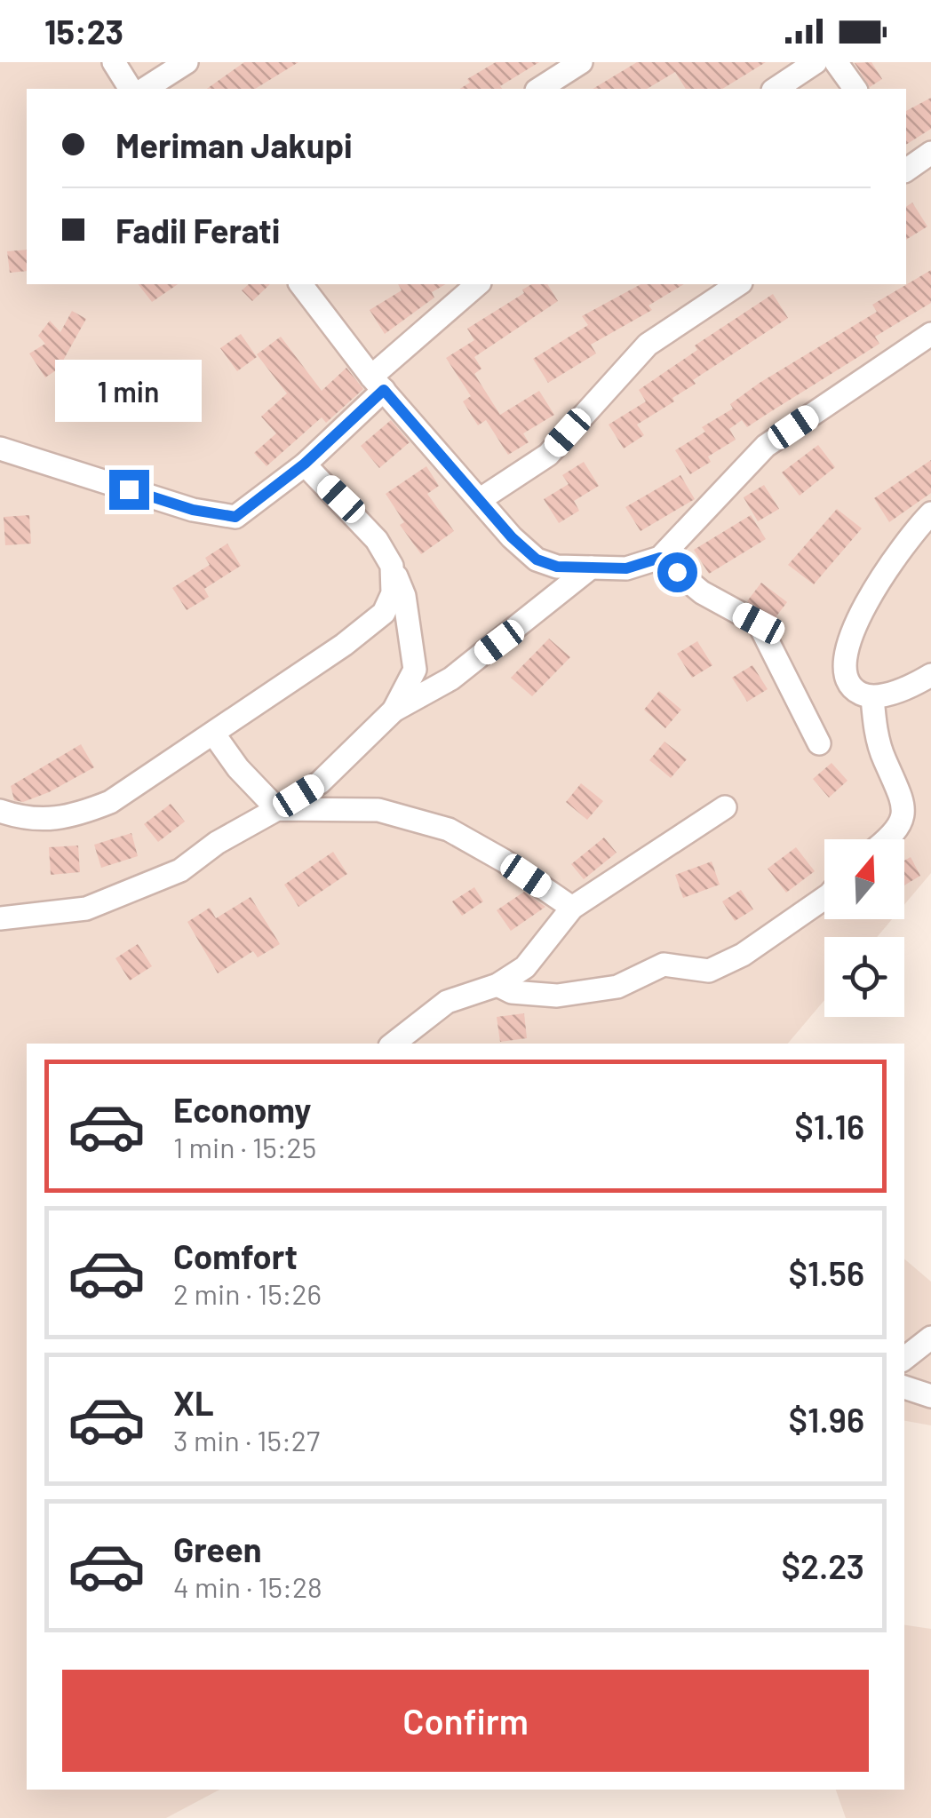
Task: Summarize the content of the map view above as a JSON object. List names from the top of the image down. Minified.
{"north":"top","page":{"status":"15:23","banner":["Meriman Jakupi","Fadil Ferati"],"bubble":"1 min","list":[{"name":"Economy","note":"1 min · 15:25","value":"$1.16"},{"name":"Comfort","note":"2 min · 15:26","value":"$1.56"},{"name":"XL","note":"3 min · 15:27","value":"$1.96"},{"name":"Green","note":"4 min · 15:28","value":"$2.23"}],"buttons":"Confirm"}}
